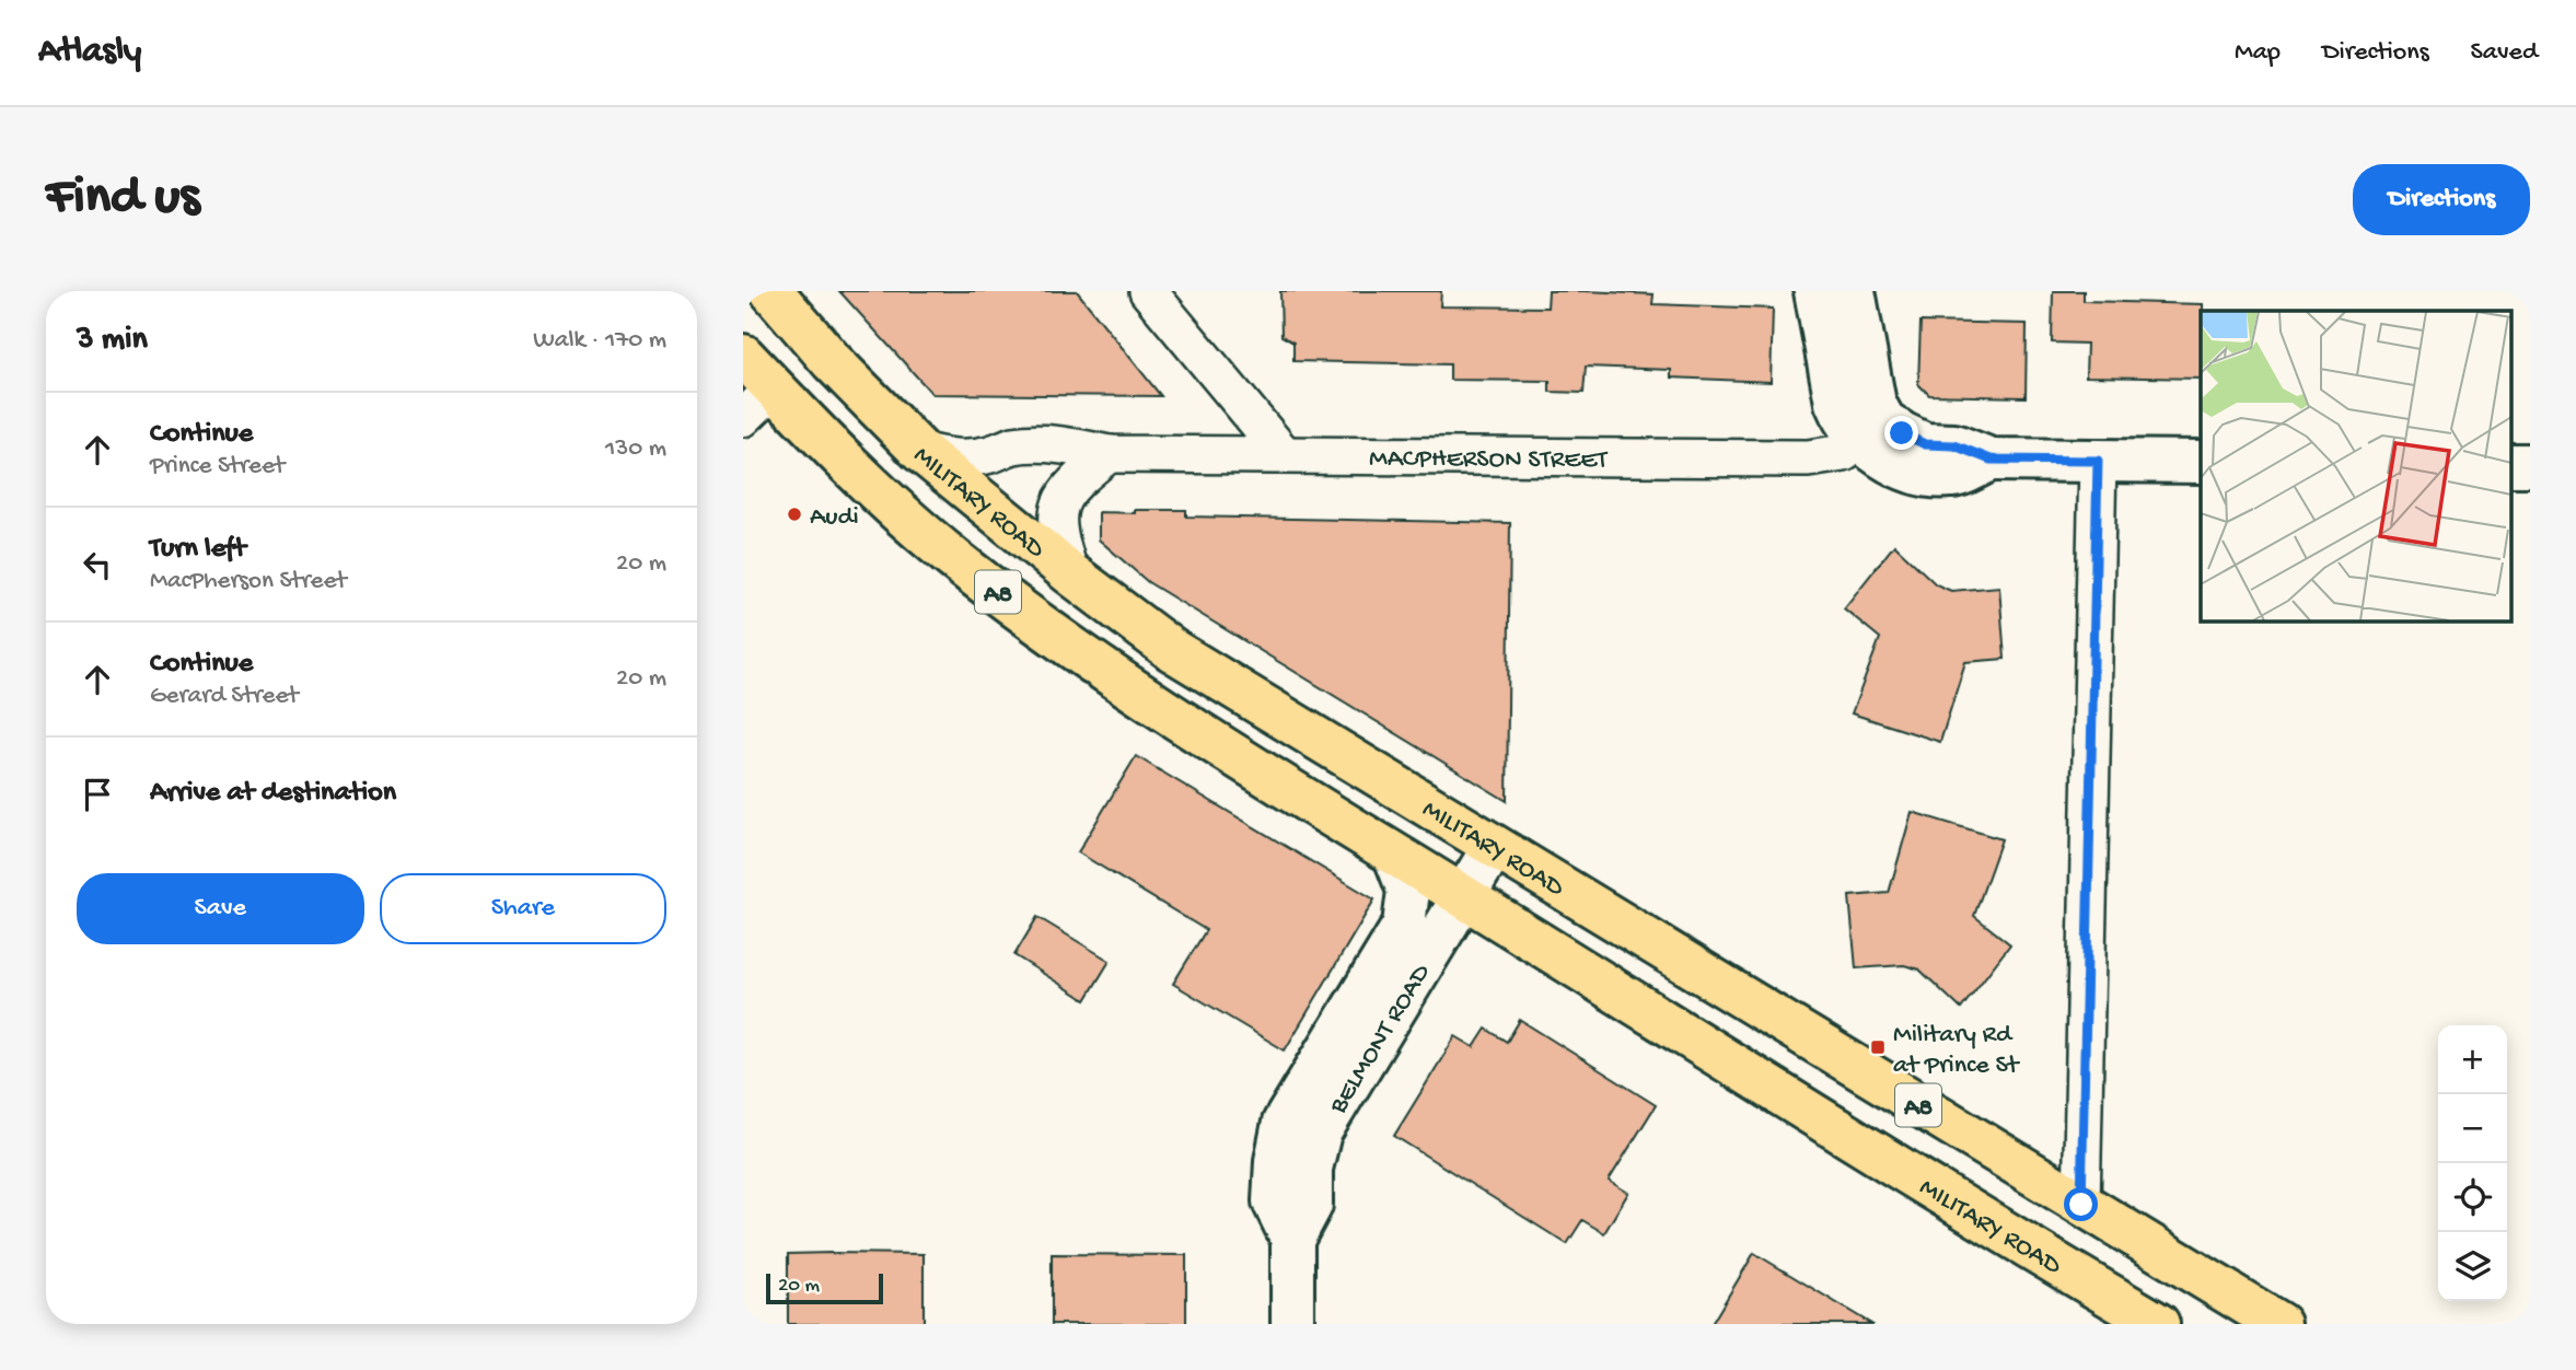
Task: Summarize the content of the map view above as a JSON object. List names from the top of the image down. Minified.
{"streets":{"highway":["MILITARY ROAD","A8"],"street":["MACPHERSON STREET","BELMONT ROAD"]},"crossings":[["MACPHERSON STREET","MILITARY ROAD"],["MILITARY ROAD","BELMONT ROAD"]],"places":{"other":["Audi"],"transit":["Military Rd at Prince St"]},"scale_bar":"20 m","page":{"header":"Atlasly","nav":["Map","Directions","Saved"],"buttons":["Directions",["Save","Share"]],"title":"Find us","heading":["3 min","Walk · 170 m"],"list":[["Continue","Prince Street","130 m"],["Turn left","MacPherson Street","20 m"],["Continue","Gerard Street","20 m"],"Arrive at destination"],"map_buttons":["+","−"],"scale":"20 m"}}
